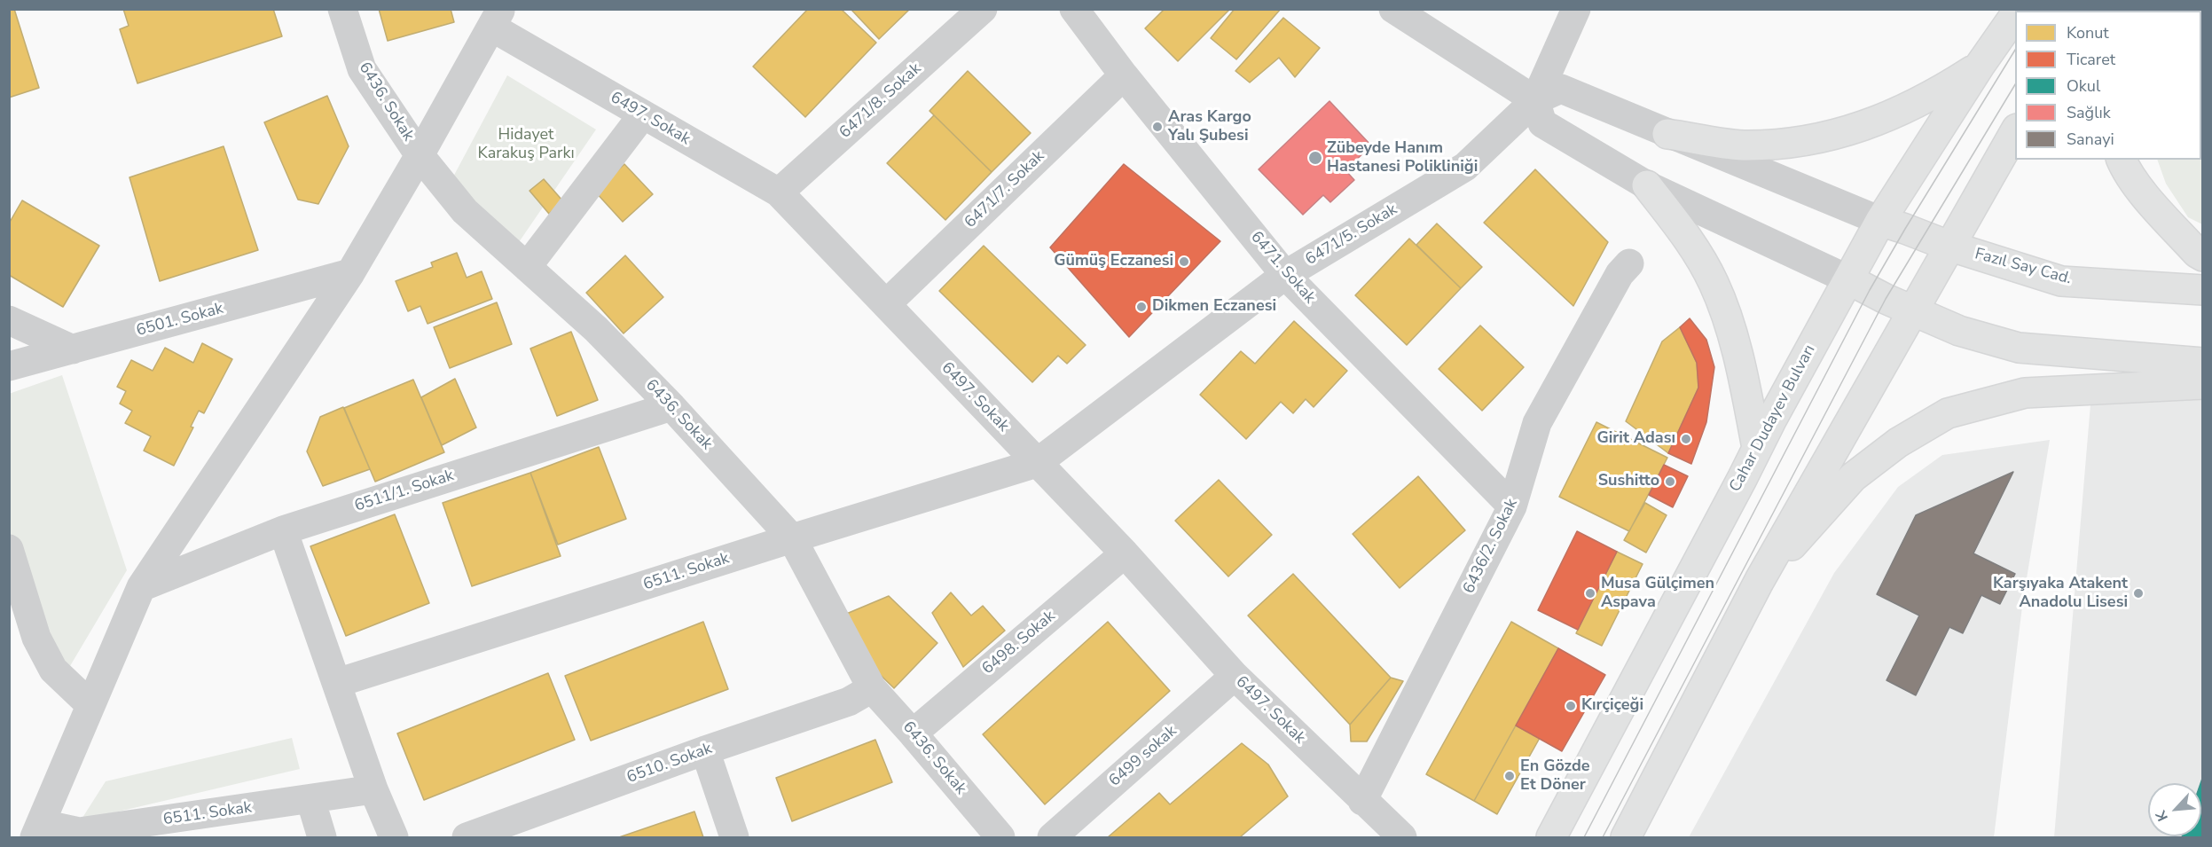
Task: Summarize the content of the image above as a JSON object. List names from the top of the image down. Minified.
{"streets":{"main road":["Fazıl Say Cad.","Cahar Dudayev Bulvarı"],"street":["6471/8. Sokak","6436. Sokak","6497. Sokak","6471/7. Sokak","6471/5. Sokak","6471. Sokak","6501. Sokak","6511/1. Sokak","6436/2. Sokak","6511. Sokak","6498. Sokak","6499 sokak","6510. Sokak"]},"crossings":[["6471/8. Sokak","6497. Sokak"],["6436. Sokak","6511/1. Sokak"],["6436. Sokak","6511. Sokak"],["6436. Sokak","6498. Sokak"],["6436. Sokak","6510. Sokak"],["6497. Sokak","6471/7. Sokak"],["6497. Sokak","6471/5. Sokak"],["6497. Sokak","6436/2. Sokak"],["6497. Sokak","6511. Sokak"],["6497. Sokak","6498. Sokak"],["6497. Sokak","6499 sokak"],["6471/7. Sokak","6471. Sokak"],["6471/5. Sokak","6471. Sokak"],["6471/5. Sokak","6511. Sokak"],["Fazıl Say Cad.","Cahar Dudayev Bulvarı"],["6471. Sokak","6436/2. Sokak"]],"parks":["Hidayet Karakuş Parkı"],"places":["Aras Kargo Yalı Şubesi","Zübeyde Hanım Hastanesi Polikliniği","Gümüş Eczanesi","Dikmen Eczanesi","Girit Adası","Sushitto","Musa Gülçimen Aspava","Karşıyaka Atakent Anadolu Lisesi","Kırçiçeği","En Gözde Et Döner"],"legend":["Konut","Ticaret","Okul","Sağlık","Sanayi"],"north":"bottom left"}
